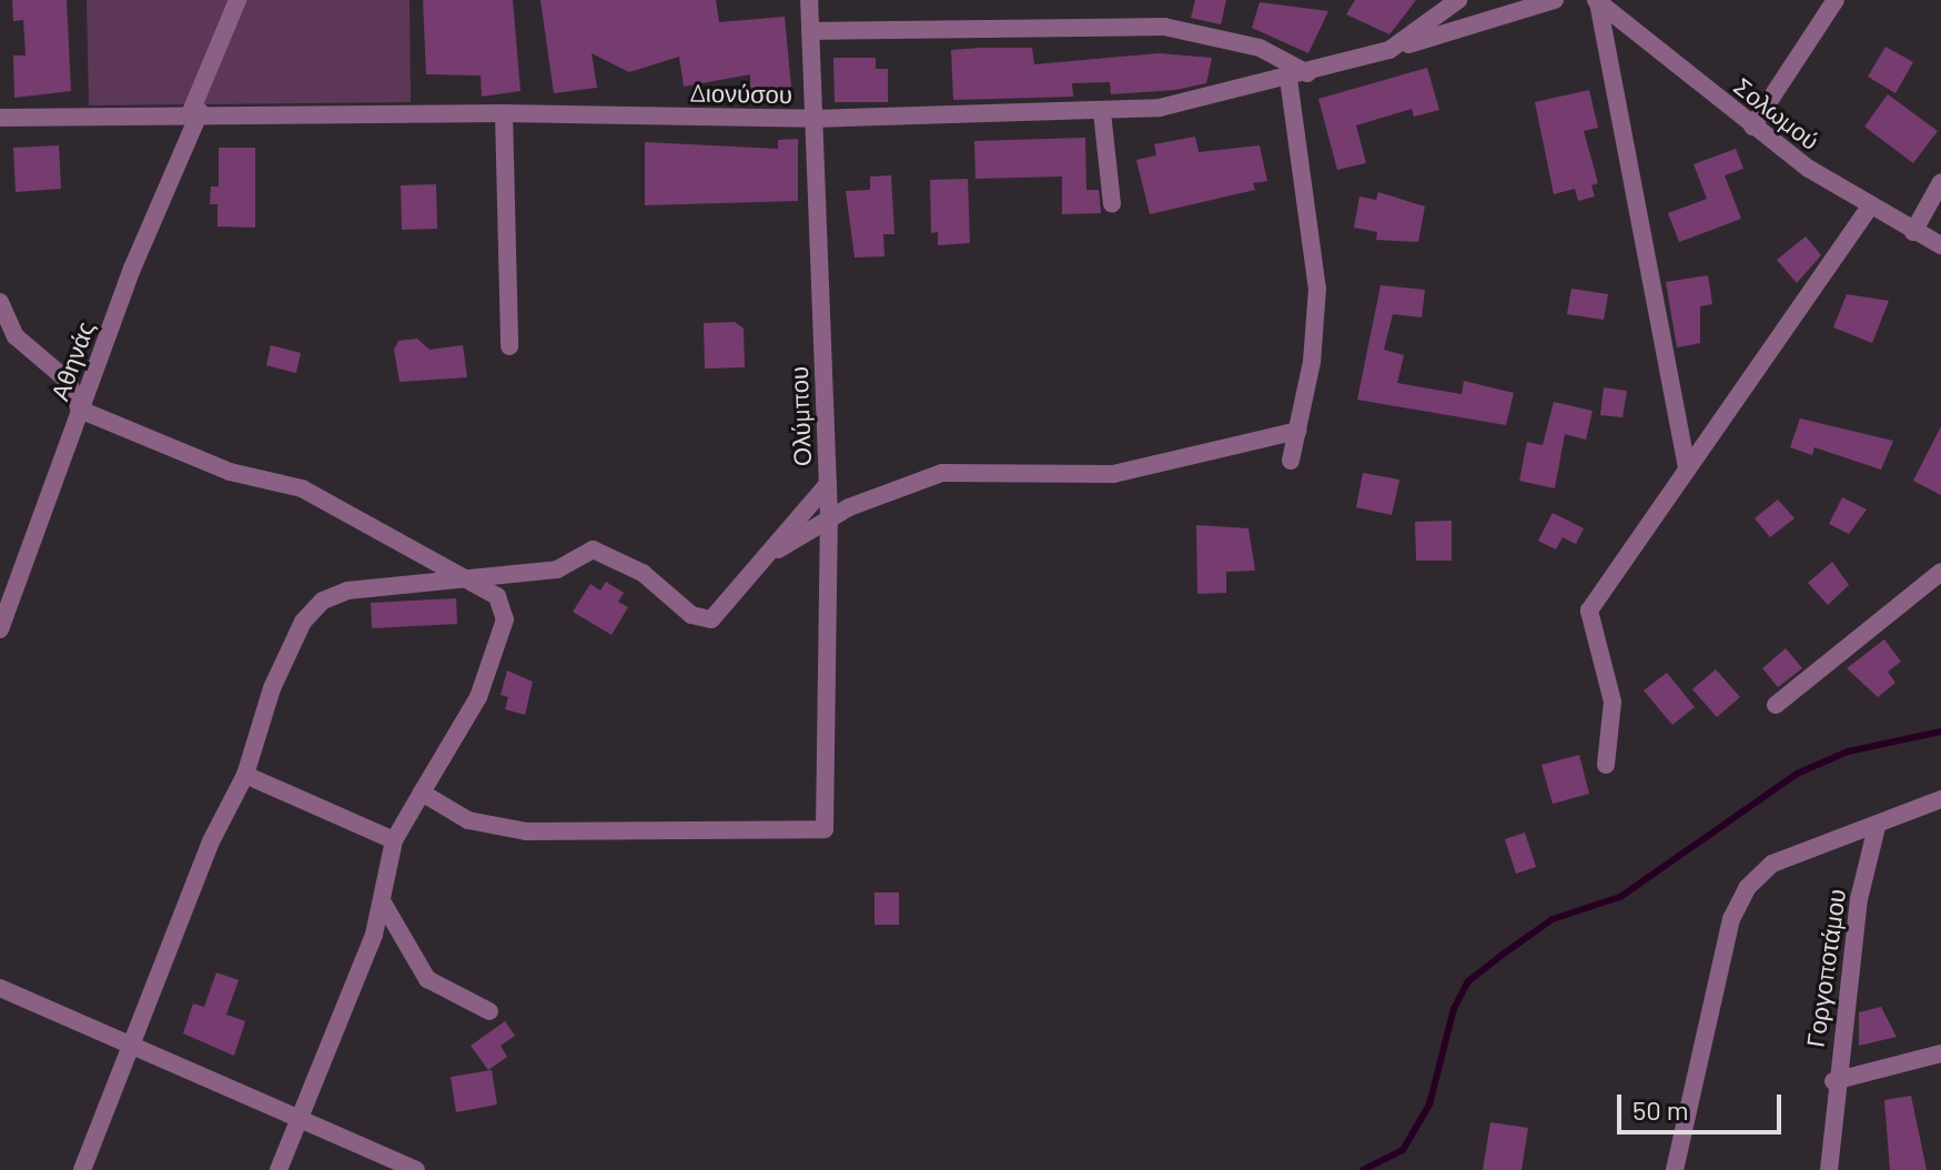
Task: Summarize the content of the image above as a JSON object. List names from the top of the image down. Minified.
{"streets":{"street":["Διονύσου","Σολωμού","Αθηνάς","Ολύμπου","Γοργοποτάμου"]},"crossings":[["Διονύσου","Αθηνάς"],["Διονύσου","Ολύμπου"]],"scale_bar":"50 m"}
